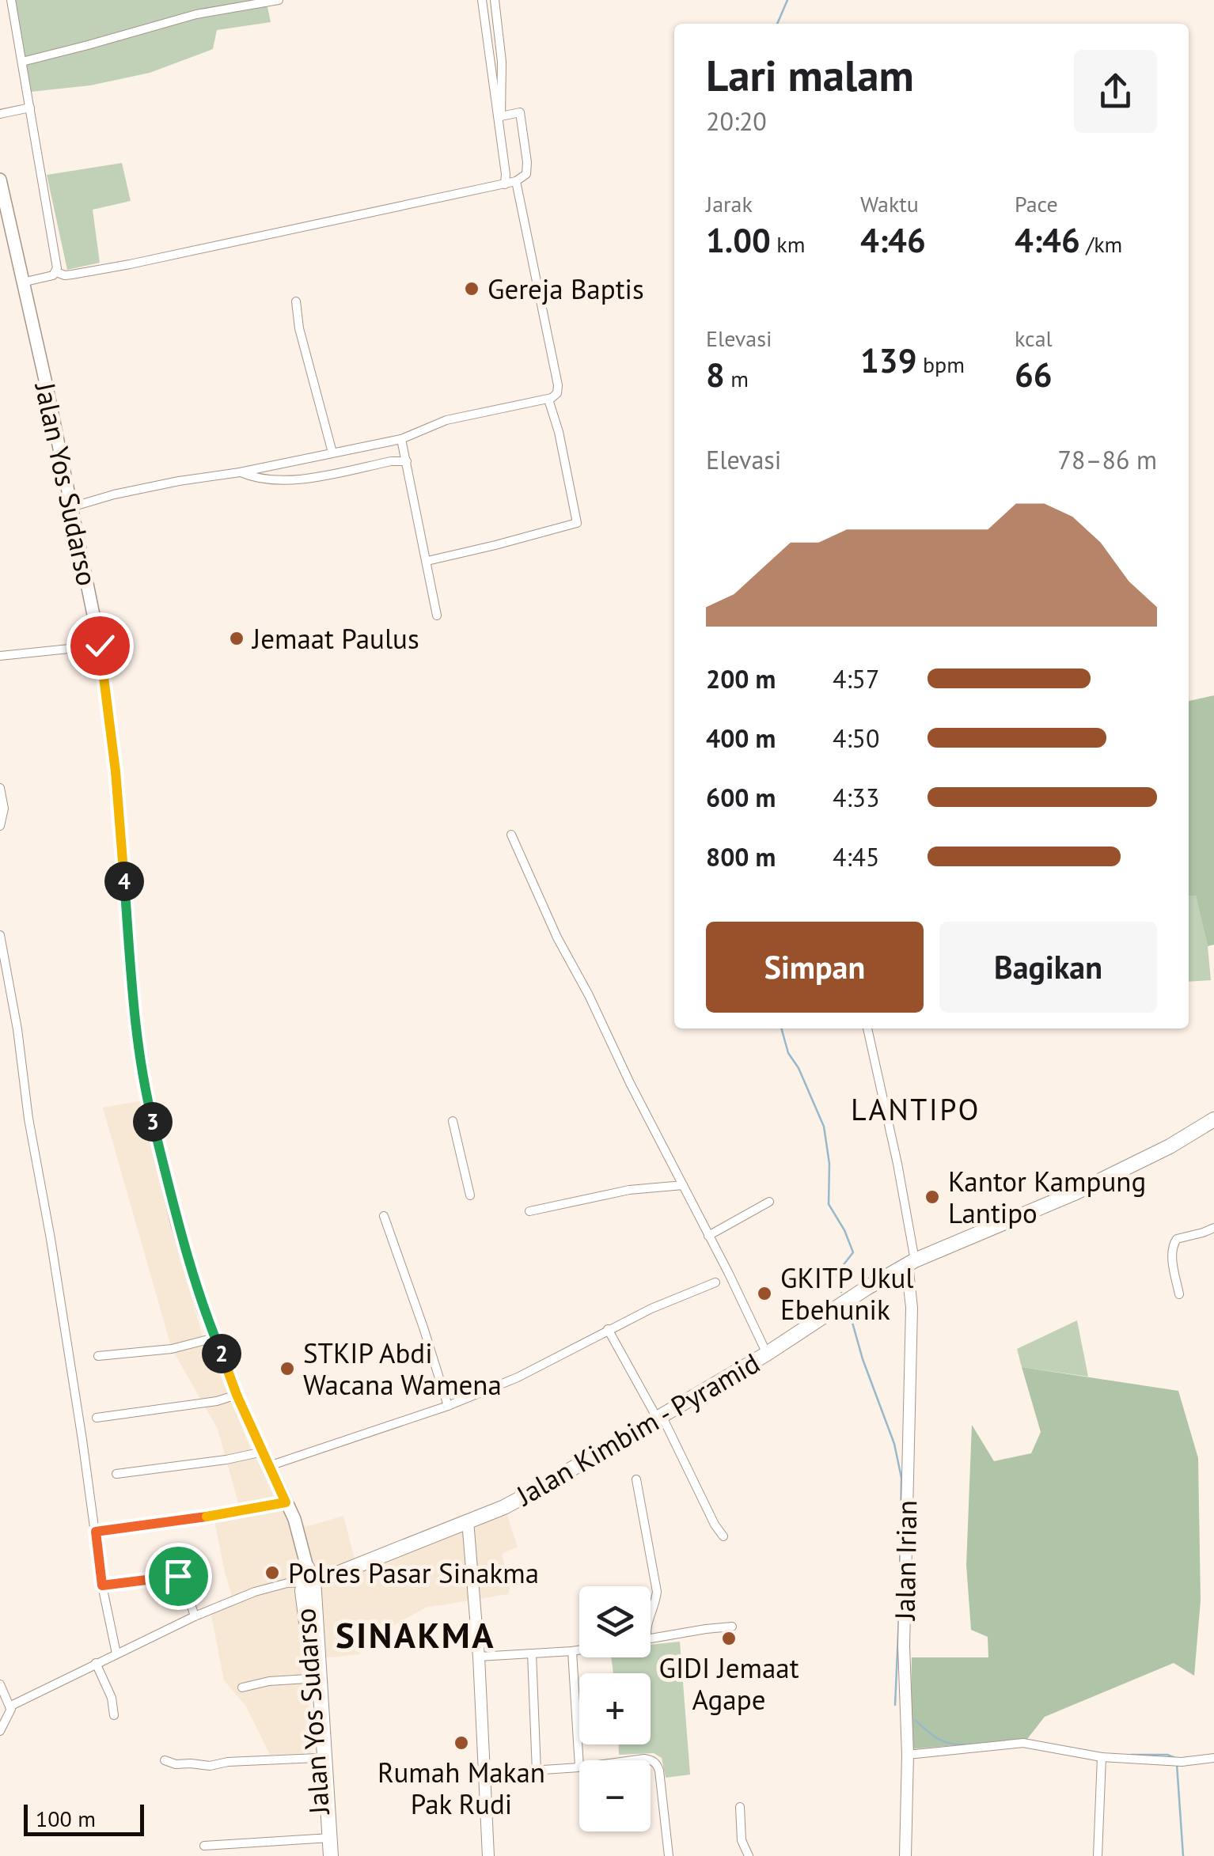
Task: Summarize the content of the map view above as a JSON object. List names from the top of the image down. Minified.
{"streets":{"highway":["Jalan Yos Sudarso","Jalan Kimbim - Pyramid"],"main road":["Jalan Irian"]},"crossings":[["Jalan Yos Sudarso","Jalan Kimbim - Pyramid"],["Jalan Kimbim - Pyramid","Jalan Irian"]],"districts":["LANTIPO","SINAKMA"],"places":["Gereja Baptis","Jemaat Paulus","Kantor Kampung Lantipo","GKITP Ukul Ebehunik","STKIP Abdi Wacana Wamena","Polres Pasar Sinakma","GIDI Jemaat Agape","Rumah Makan Pak Rudi"],"scale_bar":"100 m","page":{"heading":["Lari malam","20:20"],"stats":[["Jarak","1.00 km"],["Waktu","4:46"],["Pace","4:46 /km"],["Elevasi","8 m"],["139 bpm"],["kcal","66"]],"chart":["Elevasi","78–86 m"],"list":[{"name":"200 m","note":"4:57"},{"name":"400 m","note":"4:50"},{"name":"600 m","note":"4:33"},{"name":"800 m","note":"4:45"}],"pins":["4","3","2"],"buttons":["Simpan","Bagikan"],"map_buttons":["+","−"],"scale":"100 m"}}
